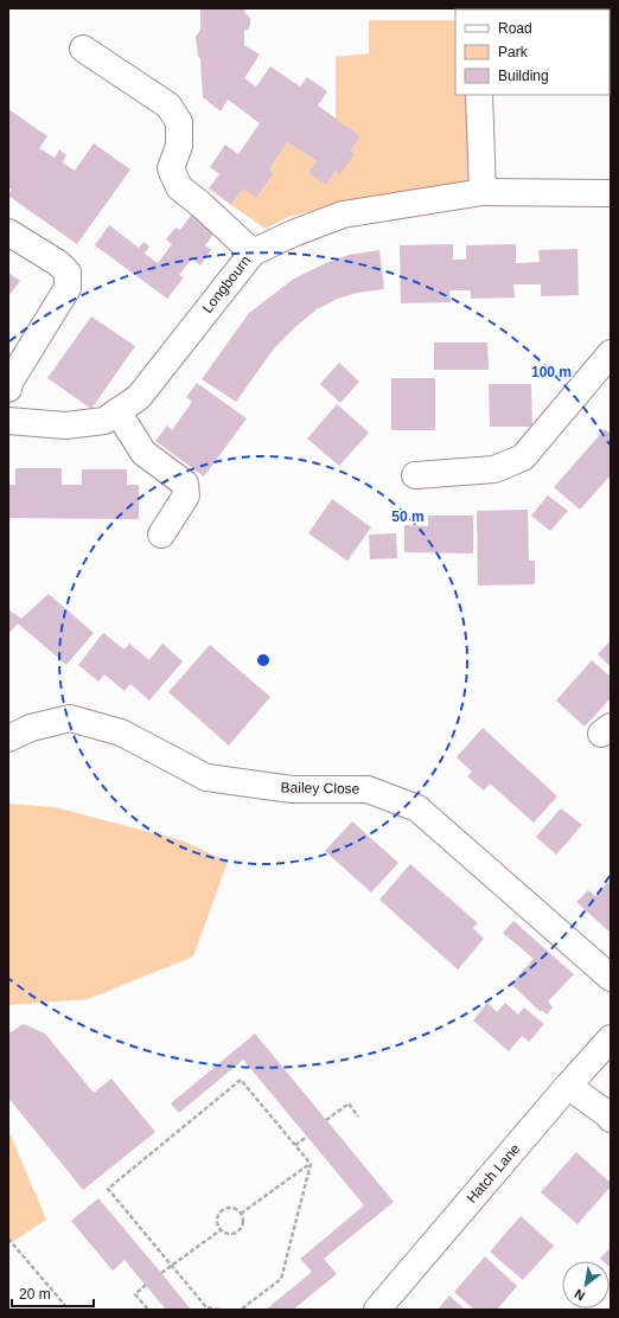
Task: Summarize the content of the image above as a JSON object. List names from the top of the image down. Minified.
{"streets":{"street":["Longbourn","Bailey Close","Hatch Lane"]},"legend":["Road","Park","Building"],"scale_bar":"20 m","north":"bottom left","rings":["100 m","50 m"]}
